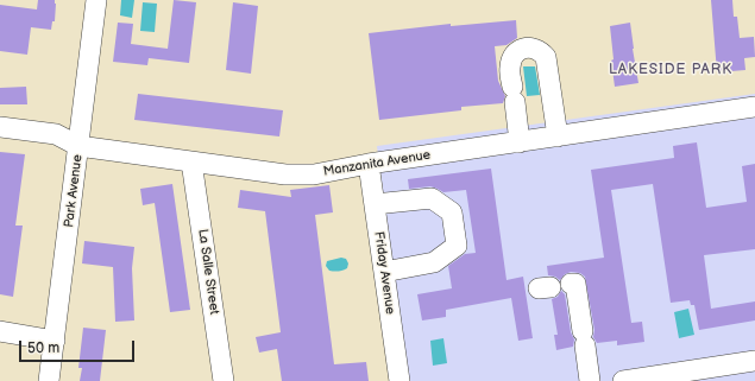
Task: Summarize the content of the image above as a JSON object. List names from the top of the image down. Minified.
{"streets":{"street":["Manzanita Avenue","Park Avenue","La Salle Street","Friday Avenue"]},"crossings":[["Manzanita Avenue","Park Avenue"],["Manzanita Avenue","La Salle Street"],["Manzanita Avenue","Friday Avenue"]],"districts":["LAKESIDE PARK"],"scale_bar":"50 m"}
